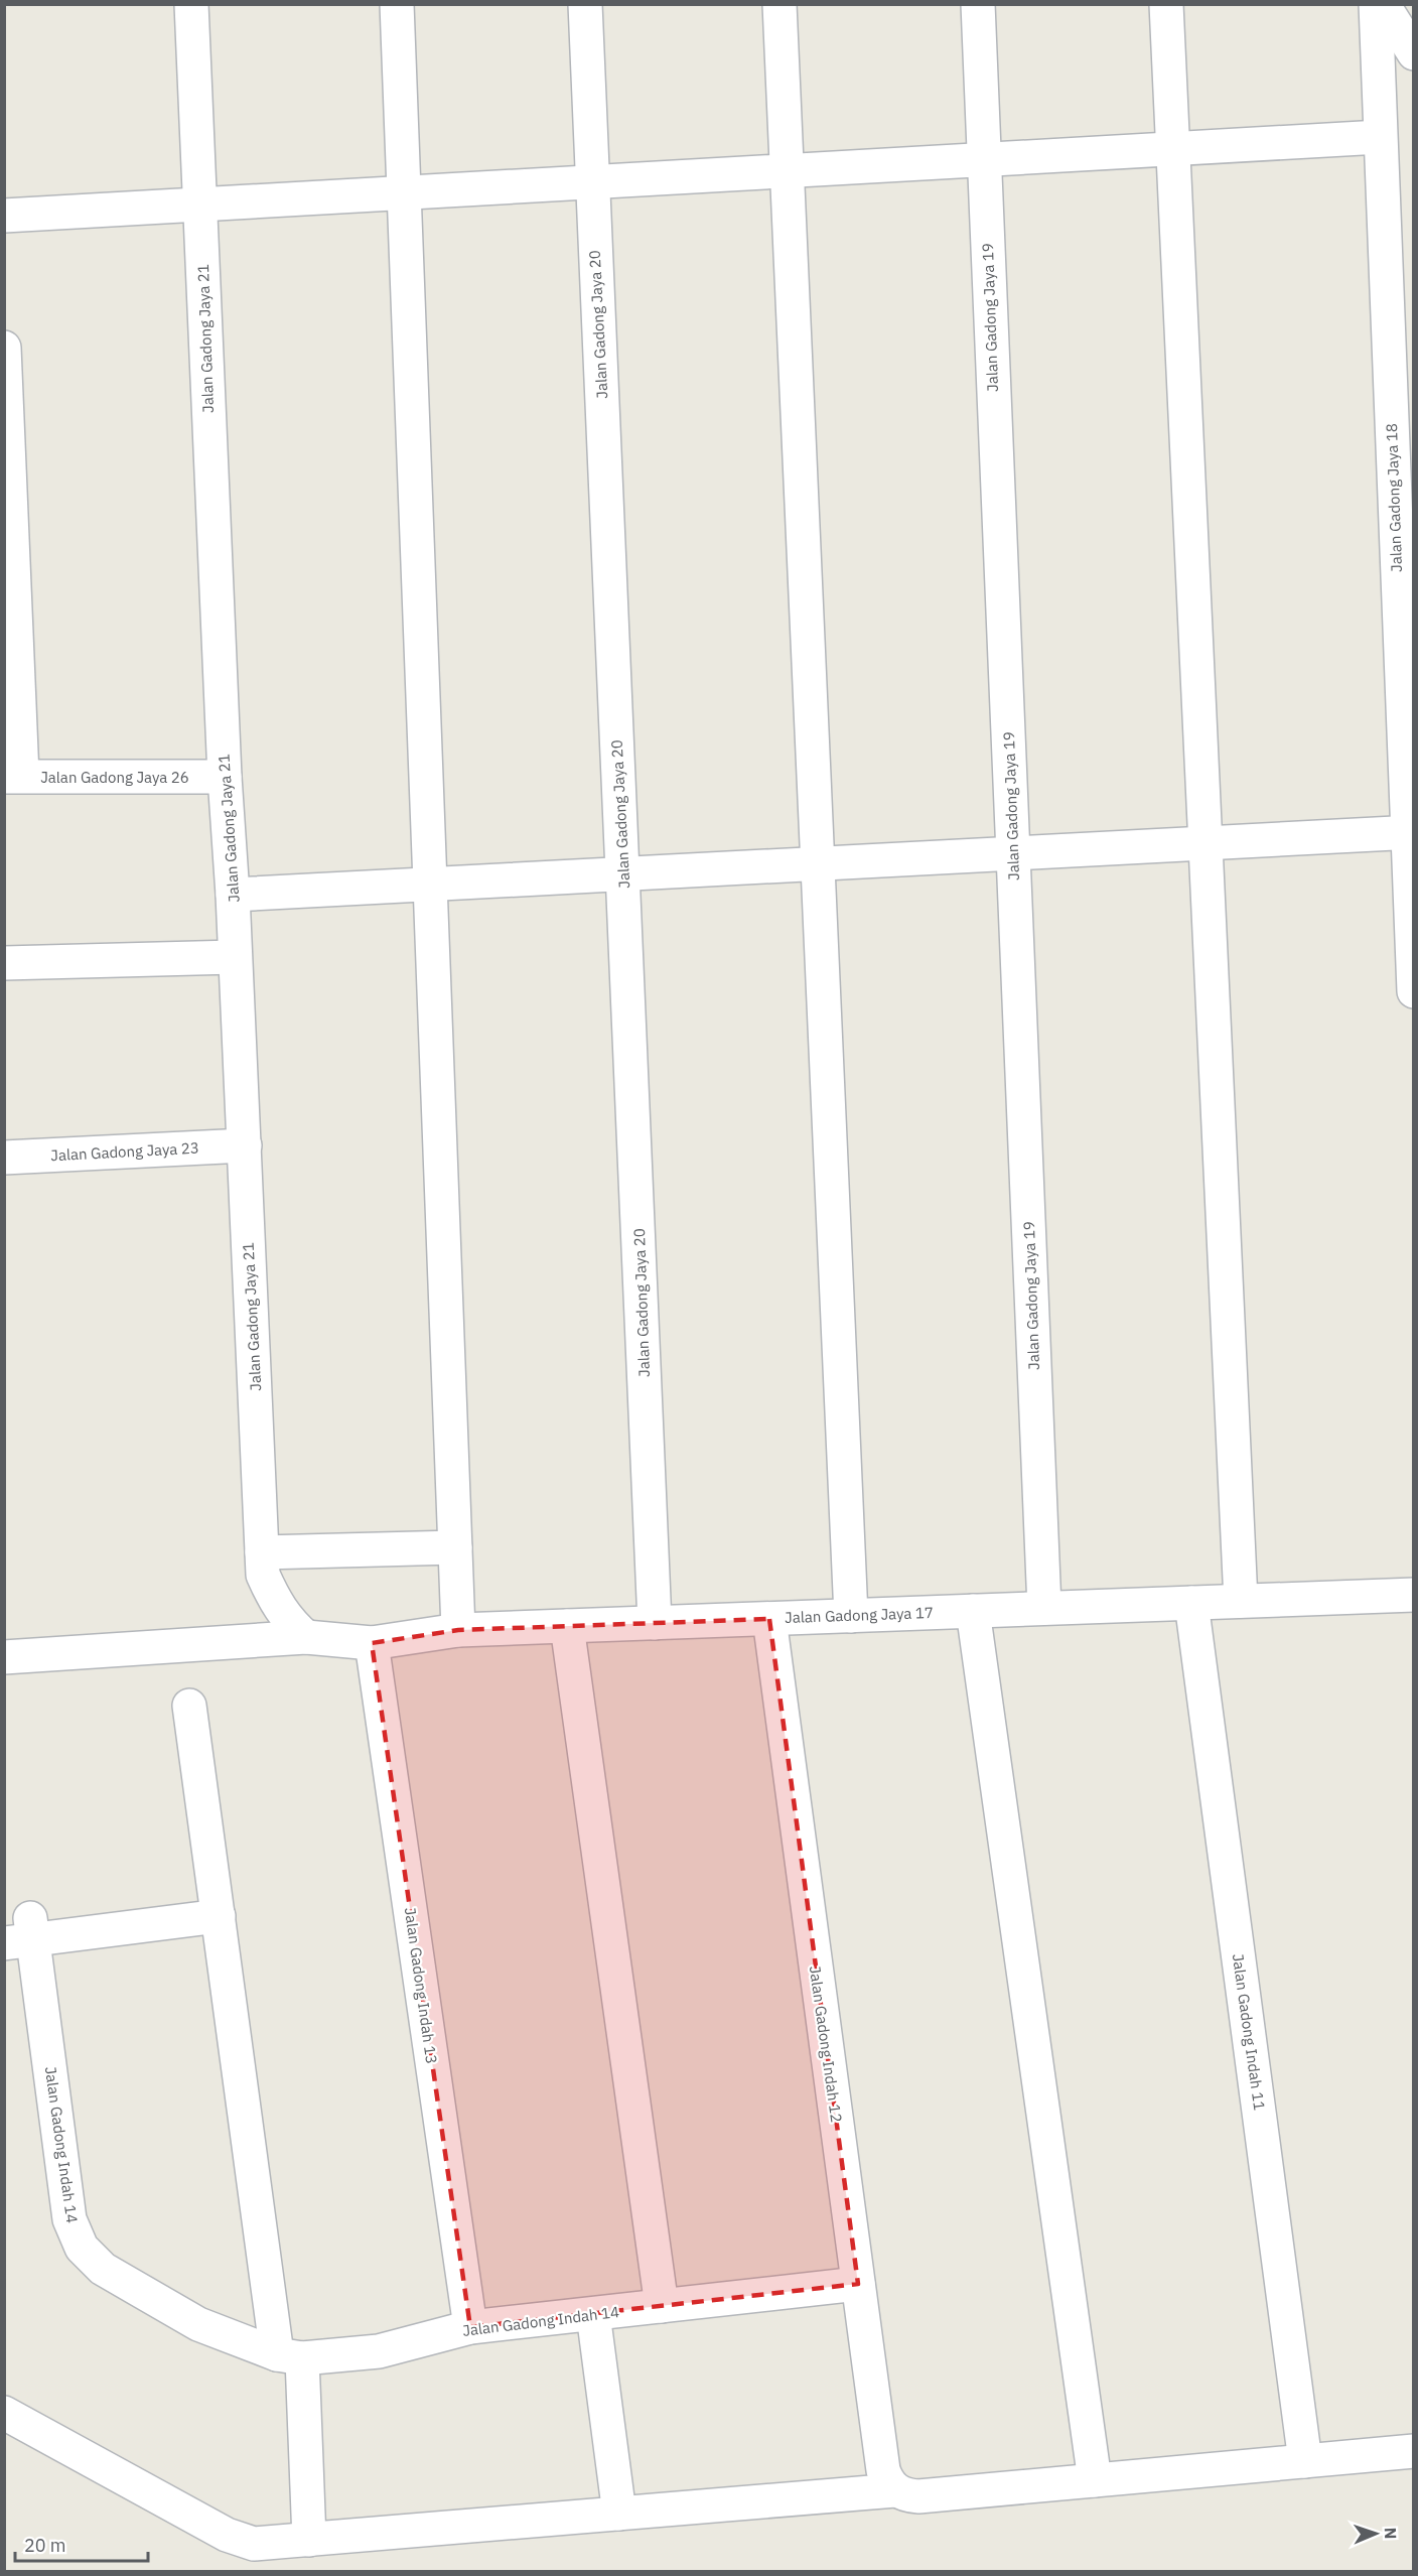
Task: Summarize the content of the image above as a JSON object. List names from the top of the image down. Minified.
{"streets":{"street":["Jalan Gadong Jaya 19","Jalan Gadong Jaya 20","Jalan Gadong Jaya 21","Jalan Gadong Jaya 18","Jalan Gadong Jaya 26","Jalan Gadong Jaya 23","Jalan Gadong Jaya 17","Jalan Gadong Indah 13","Jalan Gadong Indah 11","Jalan Gadong Indah 12","Jalan Gadong Indah 14"]},"crossings":[["Jalan Gadong Jaya 19","Jalan Gadong Jaya 17"],["Jalan Gadong Jaya 20","Jalan Gadong Jaya 17"],["Jalan Gadong Jaya 21","Jalan Gadong Jaya 26"],["Jalan Gadong Jaya 21","Jalan Gadong Jaya 23"],["Jalan Gadong Jaya 21","Jalan Gadong Jaya 17"],["Jalan Gadong Jaya 17","Jalan Gadong Indah 13"],["Jalan Gadong Jaya 17","Jalan Gadong Indah 11"],["Jalan Gadong Jaya 17","Jalan Gadong Indah 12"],["Jalan Gadong Indah 13","Jalan Gadong Indah 14"],["Jalan Gadong Indah 12","Jalan Gadong Indah 14"]],"scale_bar":"20 m","north":"right"}
